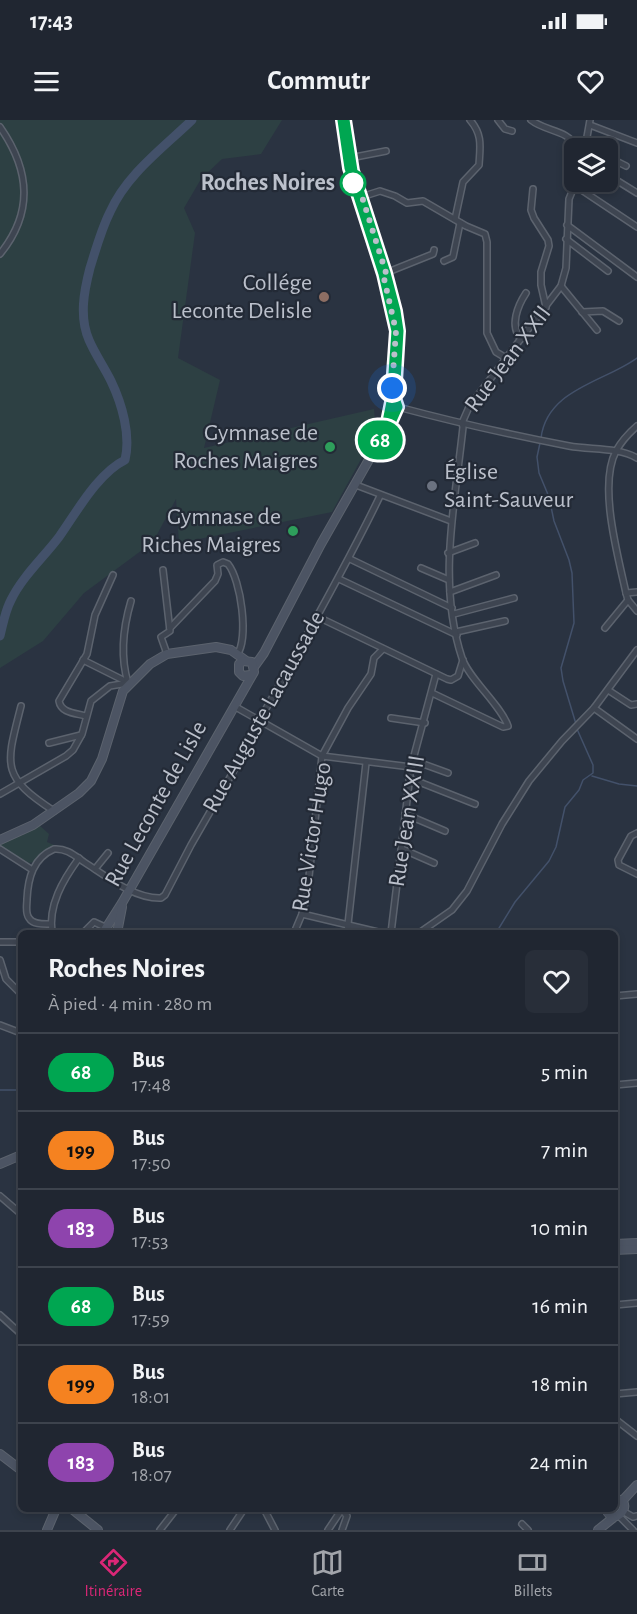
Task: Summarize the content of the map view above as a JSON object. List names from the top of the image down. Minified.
{"streets":{"main road":["Rue Leconte de Lisle"],"street":["Rue Jean XXII","Rue Auguste Lacaussade","Rue Jean XXIII","Rue Victor Hugo"]},"crossings":[["Rue Jean XXII","Rue Jean XXIII"],["Rue Auguste Lacaussade","Rue Leconte de Lisle"]],"places":["Roches Noires","Collége Leconte Delisle","Gymnase de Roches Maigres","Église Saint-Sauveur","Gymnase de Riches Maigres"],"lines":["bus line 68"],"page":{"status":"17:43","header":"Commutr","on_map":"68","heading":["Roches Noires","À pied · 4 min · 280 m"],"list":[{"mark":"68","name":"Bus","note":"17:48","value":"5 min"},{"mark":"199","name":"Bus","note":"17:50","value":"7 min"},{"mark":"183","name":"Bus","note":"17:53","value":"10 min"},{"mark":"68","name":"Bus","note":"17:59","value":"16 min"},{"mark":"199","name":"Bus","note":"18:01","value":"18 min"},{"mark":"183","name":"Bus","note":"18:07","value":"24 min"}],"tabs":["Itinéraire","Carte","Billets"]}}
